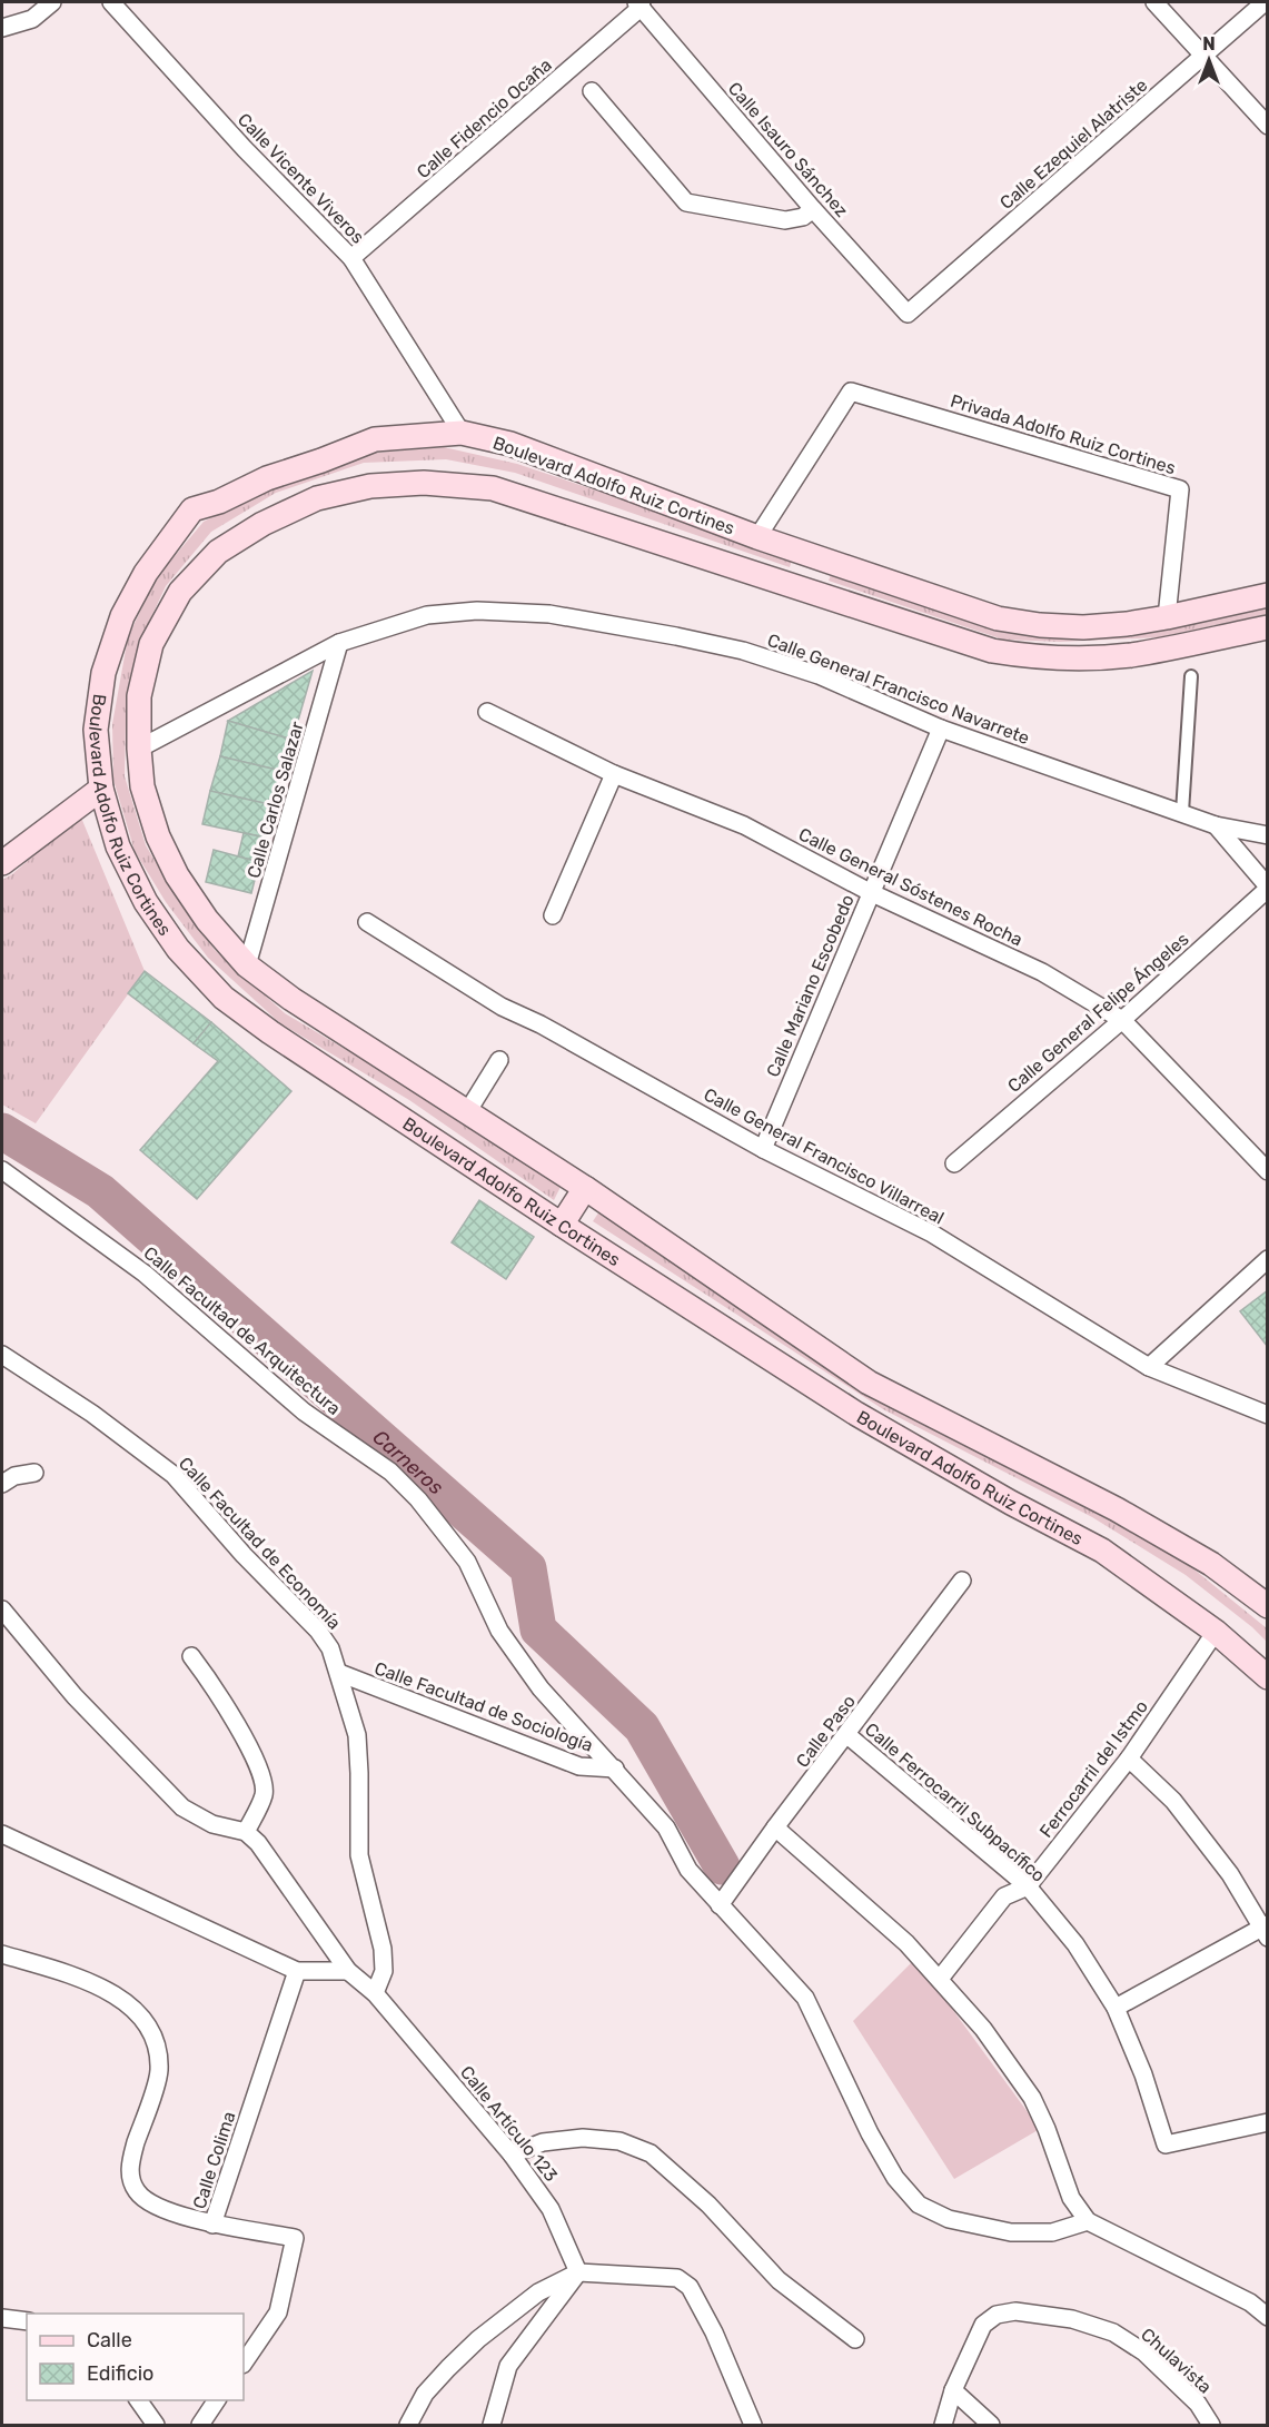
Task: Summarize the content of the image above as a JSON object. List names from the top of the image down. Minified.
{"streets":{"main road":["Boulevard Adolfo Ruiz Cortines"],"street":["Calle Fidencio Ocaña","Calle Ezequiel Alatriste","Calle Isauro Sánchez","Calle Vicente Viveros","Privada Adolfo Ruiz Cortines","Calle General Francisco Navarrete","Calle Carlos Salazar","Calle General Sóstenes Rocha","Calle Mariano Escobedo","Calle General Felipe Ángeles","Calle General Francisco Villarreal","Calle Facultad de Arquitectura","Calle Facultad de Economía","Calle Facultad de Sociología","Calle Paso","Ferrocarril del Istmo","Calle Ferrocarril Subpacífico","Calle Artículo 123","Calle Colima","Chulavista"]},"crossings":[["Calle Fidencio Ocaña","Calle Isauro Sánchez"],["Calle Fidencio Ocaña","Calle Vicente Viveros"],["Calle Ezequiel Alatriste","Calle Isauro Sánchez"],["Calle Vicente Viveros","Boulevard Adolfo Ruiz Cortines"],["Privada Adolfo Ruiz Cortines","Boulevard Adolfo Ruiz Cortines"],["Boulevard Adolfo Ruiz Cortines","Calle General Francisco Navarrete"],["Boulevard Adolfo Ruiz Cortines","Calle Carlos Salazar"],["Boulevard Adolfo Ruiz Cortines","Ferrocarril del Istmo"],["Calle General Francisco Navarrete","Calle Carlos Salazar"],["Calle General Francisco Navarrete","Calle Mariano Escobedo"],["Calle General Sóstenes Rocha","Calle Mariano Escobedo"],["Calle General Sóstenes Rocha","Calle General Felipe Ángeles"],["Calle Mariano Escobedo","Calle General Francisco Villarreal"],["Calle Facultad de Arquitectura","Calle Facultad de Sociología"],["Calle Facultad de Arquitectura","Calle Paso"],["Calle Facultad de Economía","Calle Facultad de Sociología"],["Calle Facultad de Economía","Calle Artículo 123"],["Calle Paso","Calle Ferrocarril Subpacífico"],["Ferrocarril del Istmo","Calle Ferrocarril Subpacífico"]],"water":["Carneros"],"legend":["Calle","Edificio"],"north":"top"}
